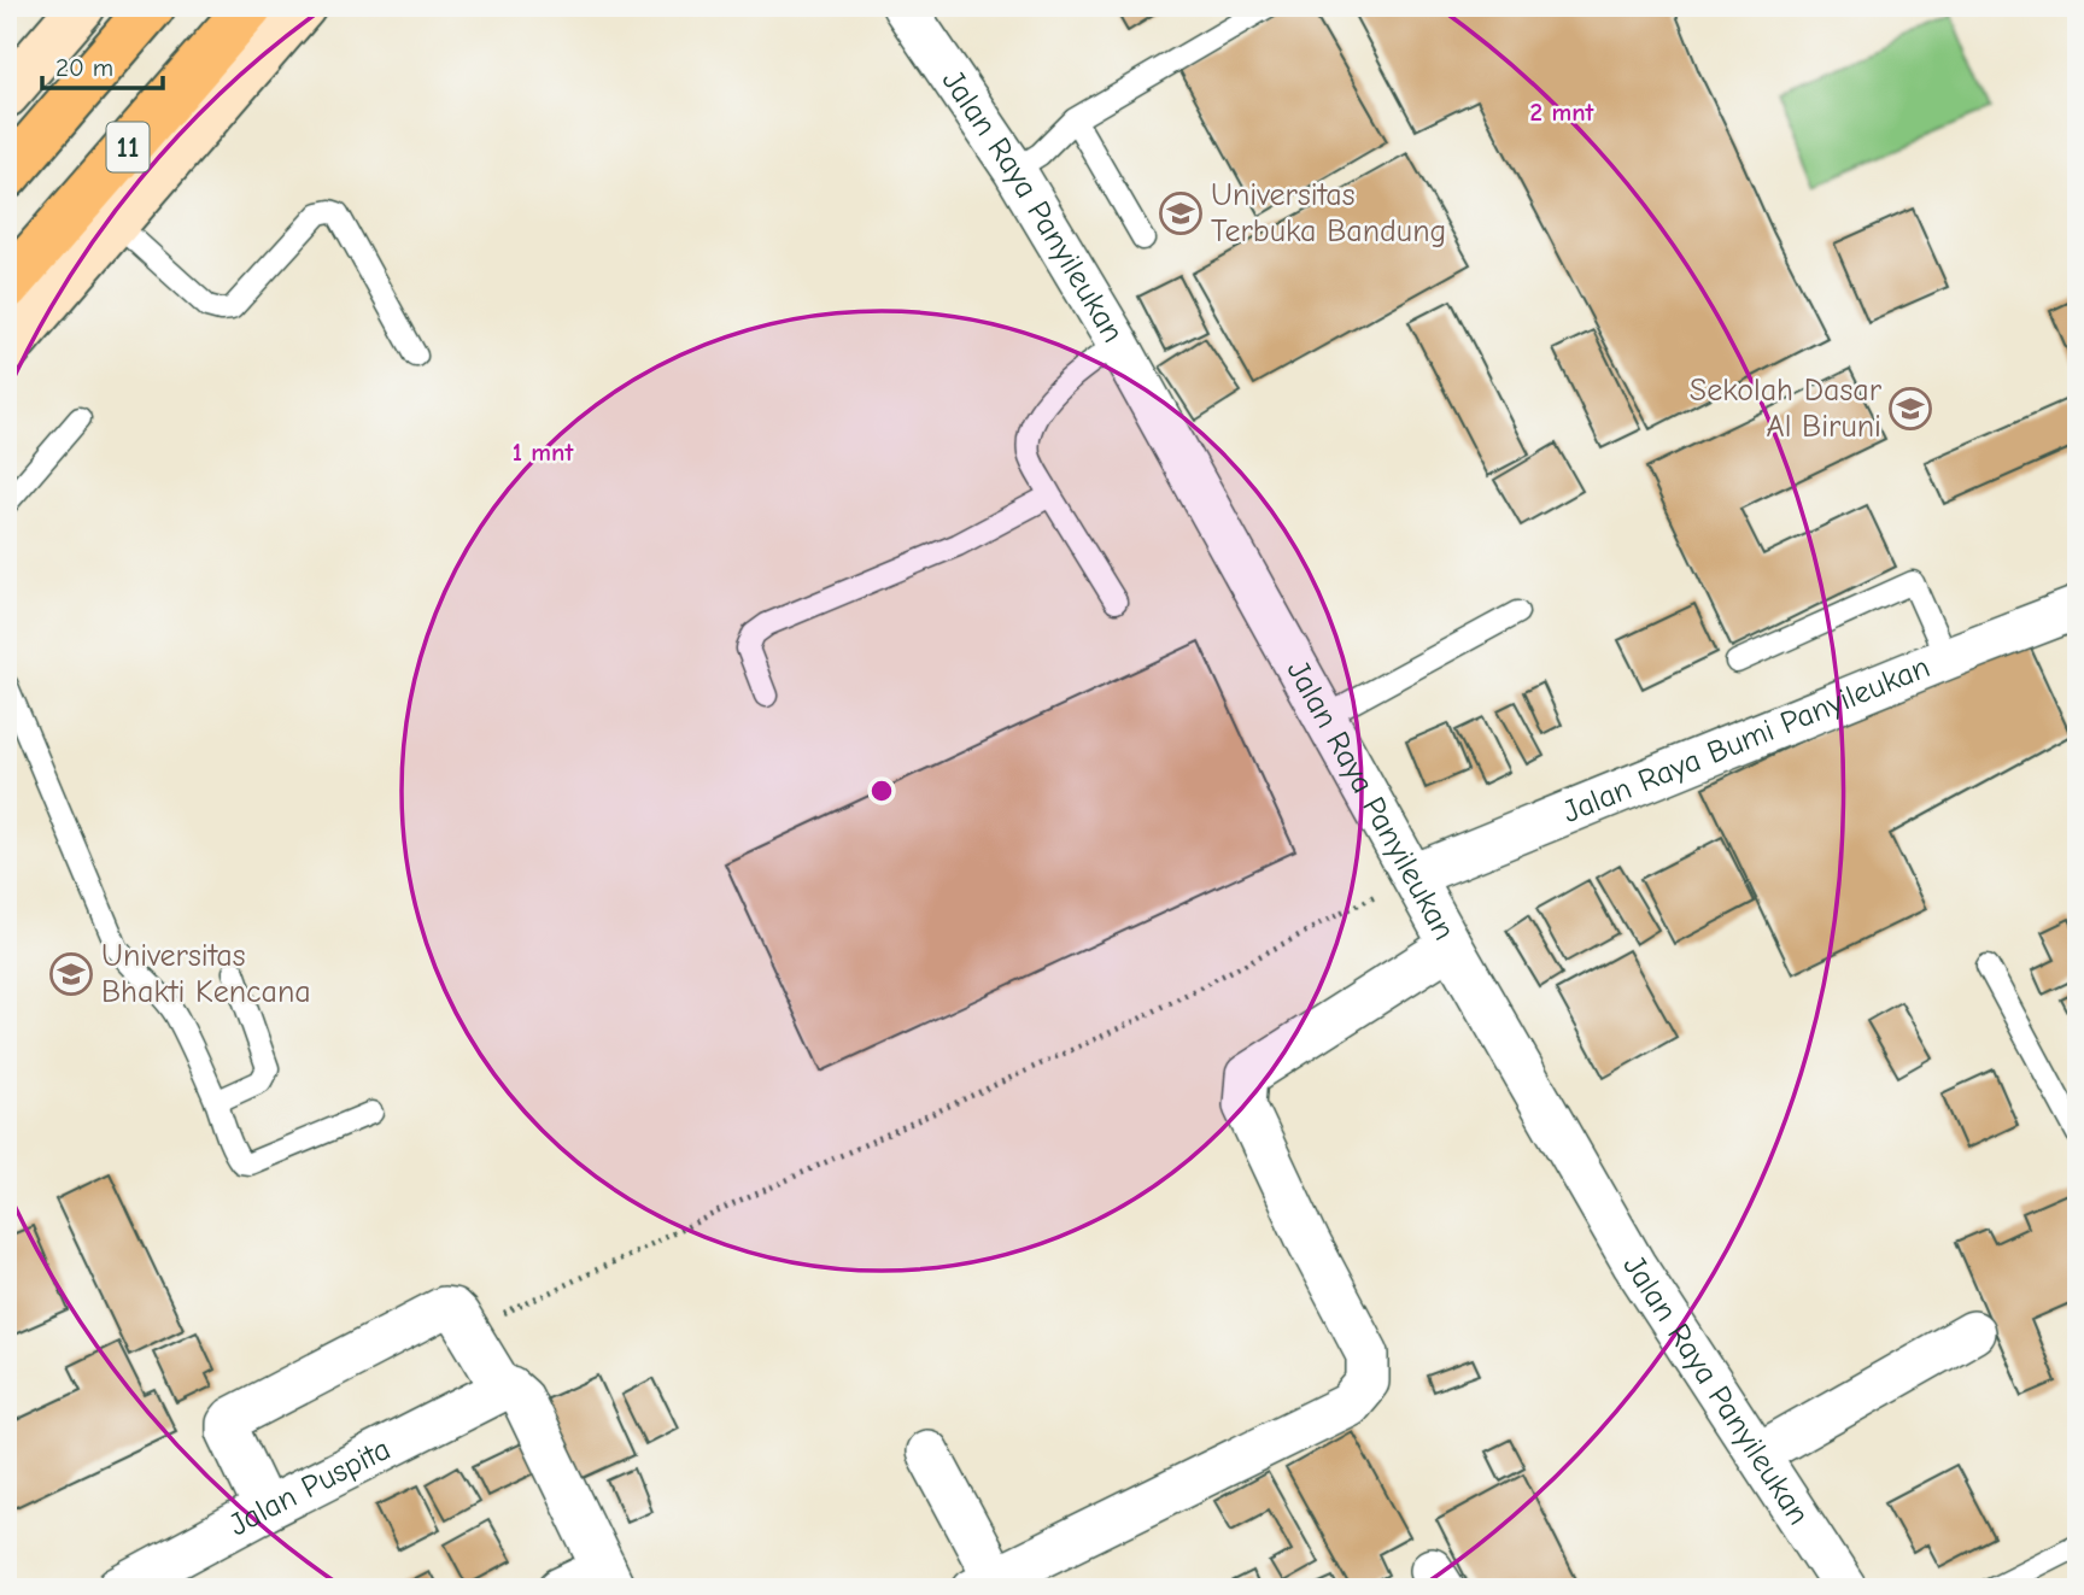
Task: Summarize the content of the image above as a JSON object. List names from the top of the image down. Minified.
{"streets":{"highway":["11"],"street":["Jalan Raya Panyileukan","Jalan Raya Bumi Panyileukan","Jalan Puspita"]},"crossings":[["Jalan Raya Panyileukan","Jalan Raya Bumi Panyileukan"]],"places":{"school or university":["Universitas Terbuka Bandung","Sekolah Dasar Al Biruni","Universitas Bhakti Kencana"]},"scale_bar":"20 m","rings":["2 mnt","1 mnt"]}
